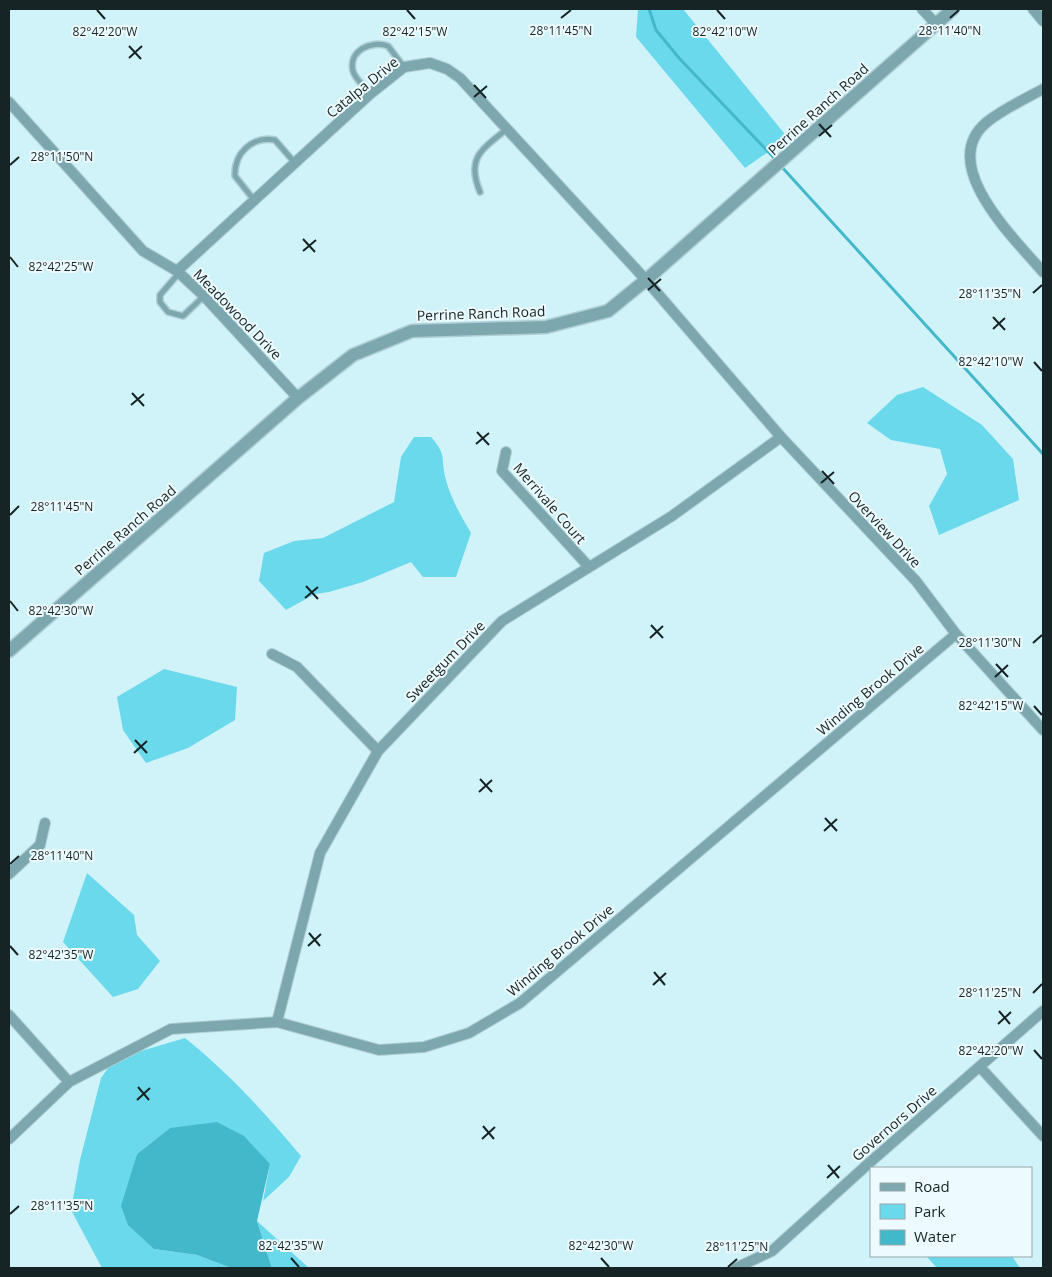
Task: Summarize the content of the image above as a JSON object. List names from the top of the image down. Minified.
{"streets":{"street":["Catalpa Drive","Perrine Ranch Road","Meadowood Drive","Merrivale Court","Overview Drive","Sweetgum Drive","Winding Brook Drive","Governors Drive"]},"crossings":[["Catalpa Drive","Perrine Ranch Road"],["Catalpa Drive","Meadowood Drive"],["Catalpa Drive","Overview Drive"],["Perrine Ranch Road","Meadowood Drive"],["Perrine Ranch Road","Overview Drive"],["Merrivale Court","Sweetgum Drive"],["Overview Drive","Sweetgum Drive"],["Overview Drive","Winding Brook Drive"],["Sweetgum Drive","Winding Brook Drive"]],"legend":["Road","Park","Water"],"coordinates":["28°11'40\"N","28°11'45\"N","82°42'20\"W","82°42'15\"W","82°42'10\"W","28°11'50\"N","82°42'25\"W","28°11'35\"N","82°42'30\"W","28°11'30\"N","82°42'35\"W","28°11'25\"N"]}
